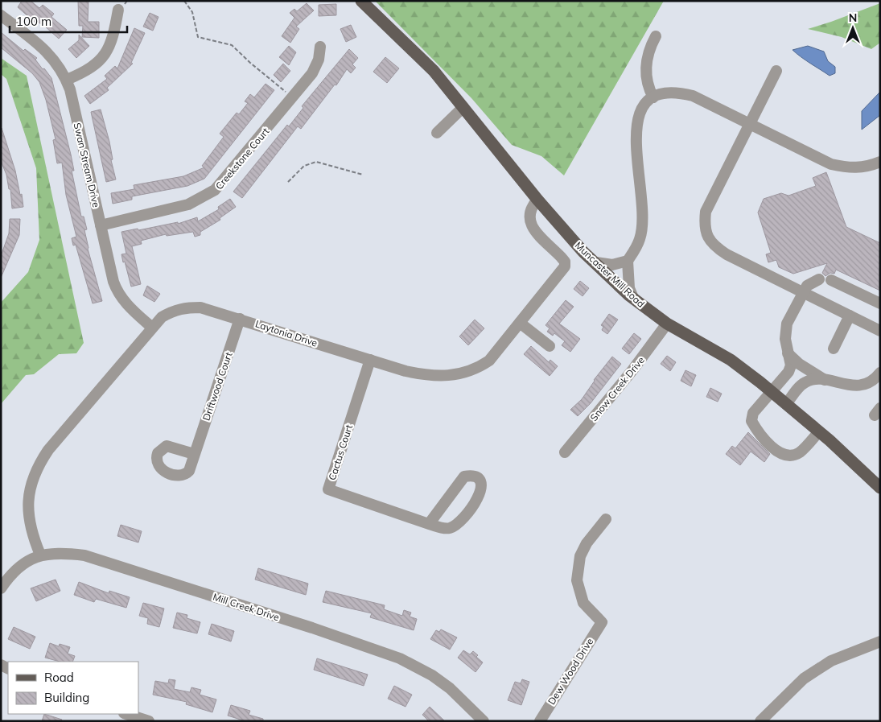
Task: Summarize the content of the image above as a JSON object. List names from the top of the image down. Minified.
{"streets":{"main road":["Muncaster Mill Road"],"street":["Creekstone Court","Swan Stream Drive","Laytonia Drive","Driftwood Court","Snow Creek Drive","Cactus Court","Mill Creek Drive","Dew Wood Drive"]},"crossings":[["Creekstone Court","Swan Stream Drive"],["Swan Stream Drive","Laytonia Drive"],["Muncaster Mill Road","Laytonia Drive"],["Muncaster Mill Road","Snow Creek Drive"],["Laytonia Drive","Driftwood Court"],["Laytonia Drive","Cactus Court"],["Laytonia Drive","Mill Creek Drive"]],"legend":["Road","Building"],"scale_bar":"100 m","north":"top"}
